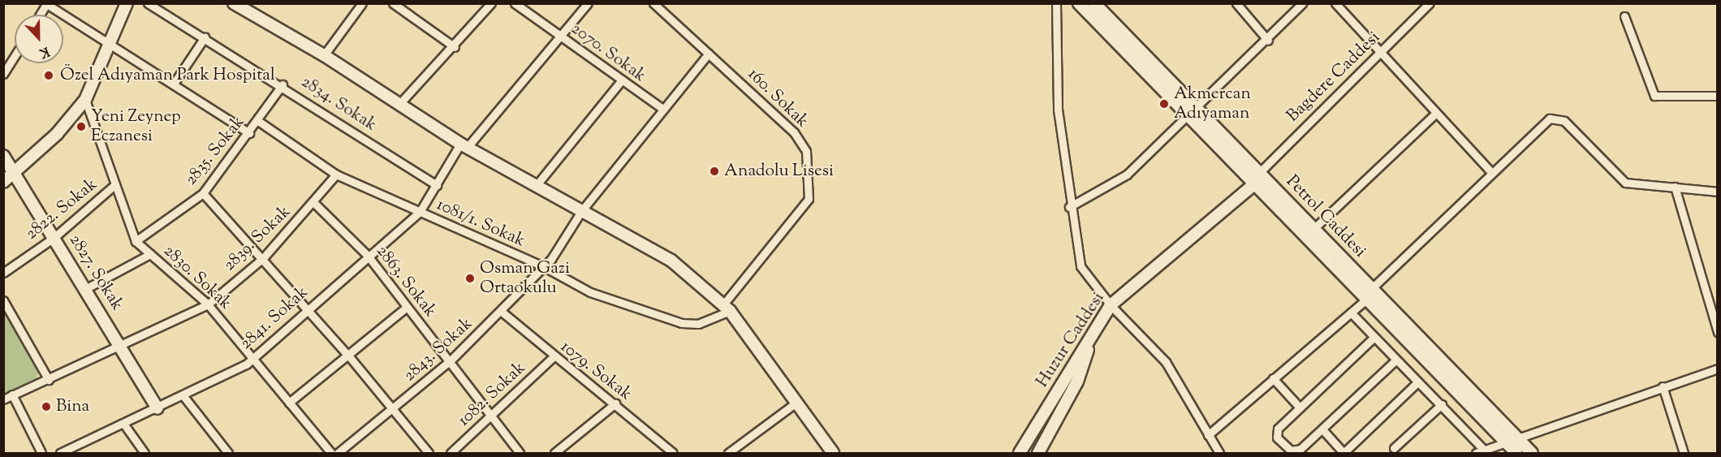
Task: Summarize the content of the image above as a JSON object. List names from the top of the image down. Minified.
{"streets":{"main road":["Petrol Caddesi","2827. Sokak","Huzur Caddesi"],"street":["2070. Sokak","Bagdere Caddesi","160. Sokak","2834. Sokak","2835. Sokak","2822. Sokak","1081/1. Sokak","2839. Sokak","2830. Sokak","2863. Sokak","2841. Sokak","2843. Sokak","1079. Sokak","1082. Sokak"]},"crossings":[["2070. Sokak","2841. Sokak"],["2070. Sokak","2843. Sokak"],["Bagdere Caddesi","Petrol Caddesi"],["Bagdere Caddesi","Huzur Caddesi"],["160. Sokak","1081/1. Sokak"],["160. Sokak","2843. Sokak"],["2834. Sokak","2835. Sokak"],["2834. Sokak","2841. Sokak"],["2835. Sokak","1081/1. Sokak"],["2835. Sokak","2830. Sokak"],["2822. Sokak","2827. Sokak"],["2822. Sokak","2830. Sokak"],["Petrol Caddesi","Huzur Caddesi"],["1081/1. Sokak","2839. Sokak"],["1081/1. Sokak","2841. Sokak"],["1081/1. Sokak","2843. Sokak"],["2839. Sokak","2827. Sokak"],["2839. Sokak","2830. Sokak"],["2839. Sokak","2863. Sokak"],["2827. Sokak","2841. Sokak"],["2830. Sokak","2841. Sokak"],["2863. Sokak","2841. Sokak"],["2863. Sokak","2843. Sokak"],["2863. Sokak","1082. Sokak"],["2843. Sokak","1079. Sokak"],["1079. Sokak","1082. Sokak"]],"places":["Özel Adıyaman Park Hospital","Akmercan Adıyaman","Yeni Zeynep Eczanesi","Anadolu Lisesi","Osman Gazi Ortaokulu","Bina"],"north":"bottom"}
